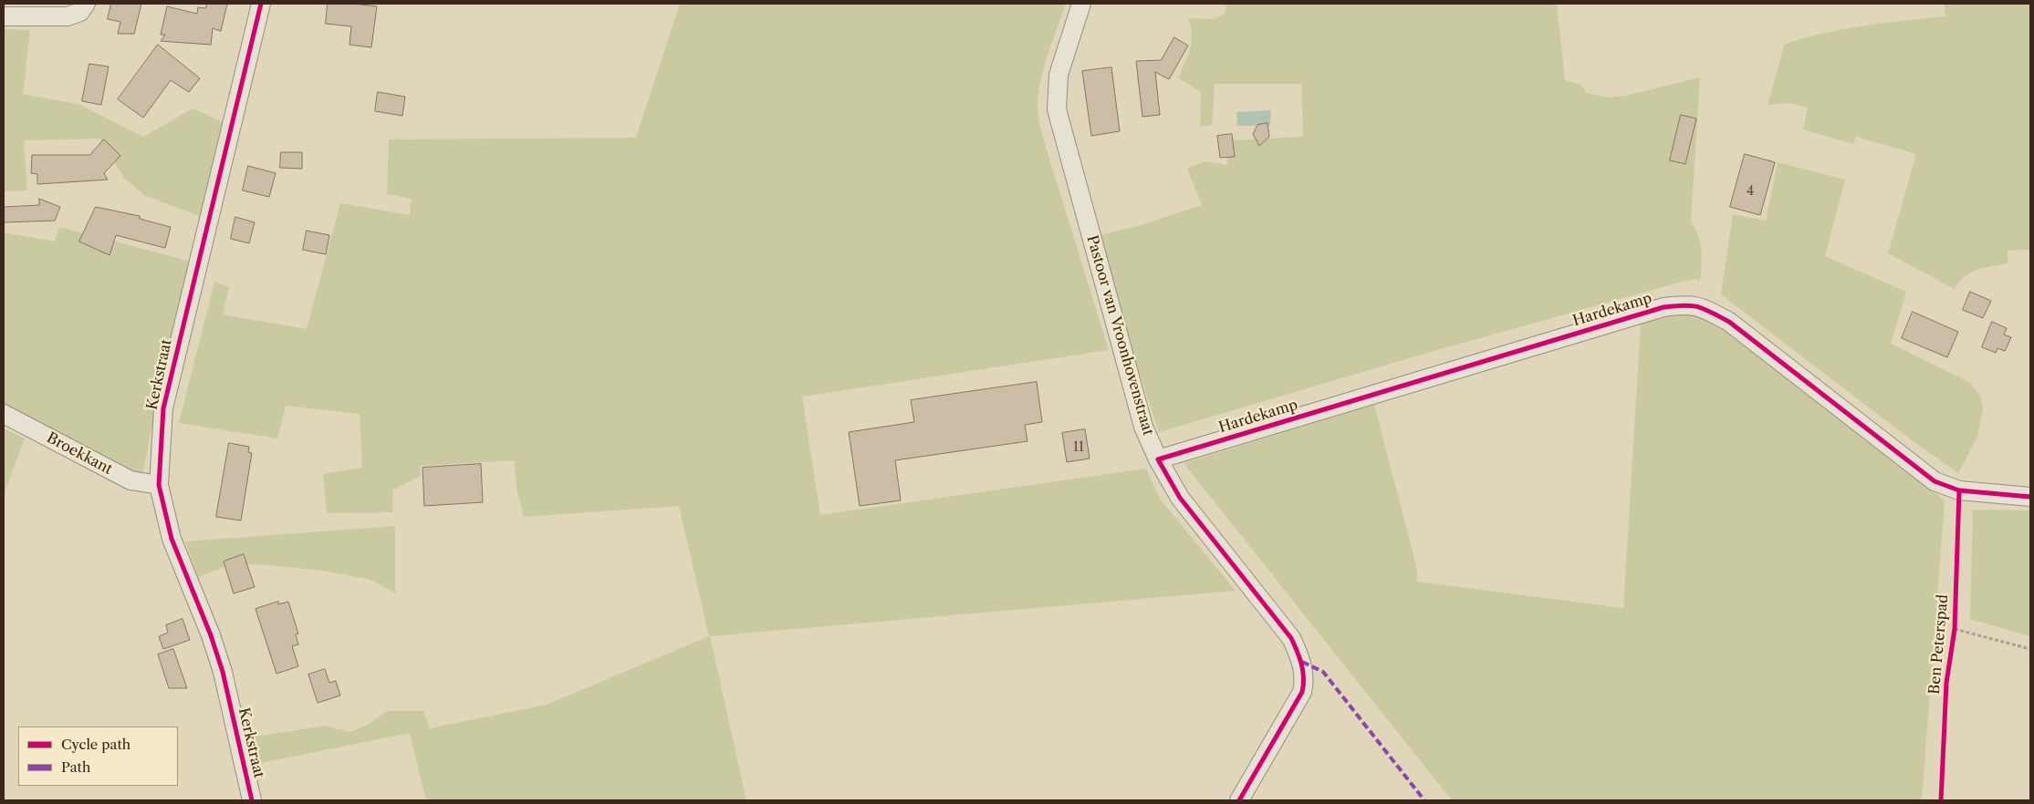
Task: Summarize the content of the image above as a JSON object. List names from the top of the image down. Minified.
{"streets":{"street":["Hardekamp","Pastoor van Vroonhovenstraat","Kerkstraat","Broekkant"],"cycle path":["Ben Peterspad"]},"crossings":[["Hardekamp","Pastoor van Vroonhovenstraat"],["Kerkstraat","Broekkant"]],"house_numbers":["4","11"],"legend":["Cycle path","Path"]}
